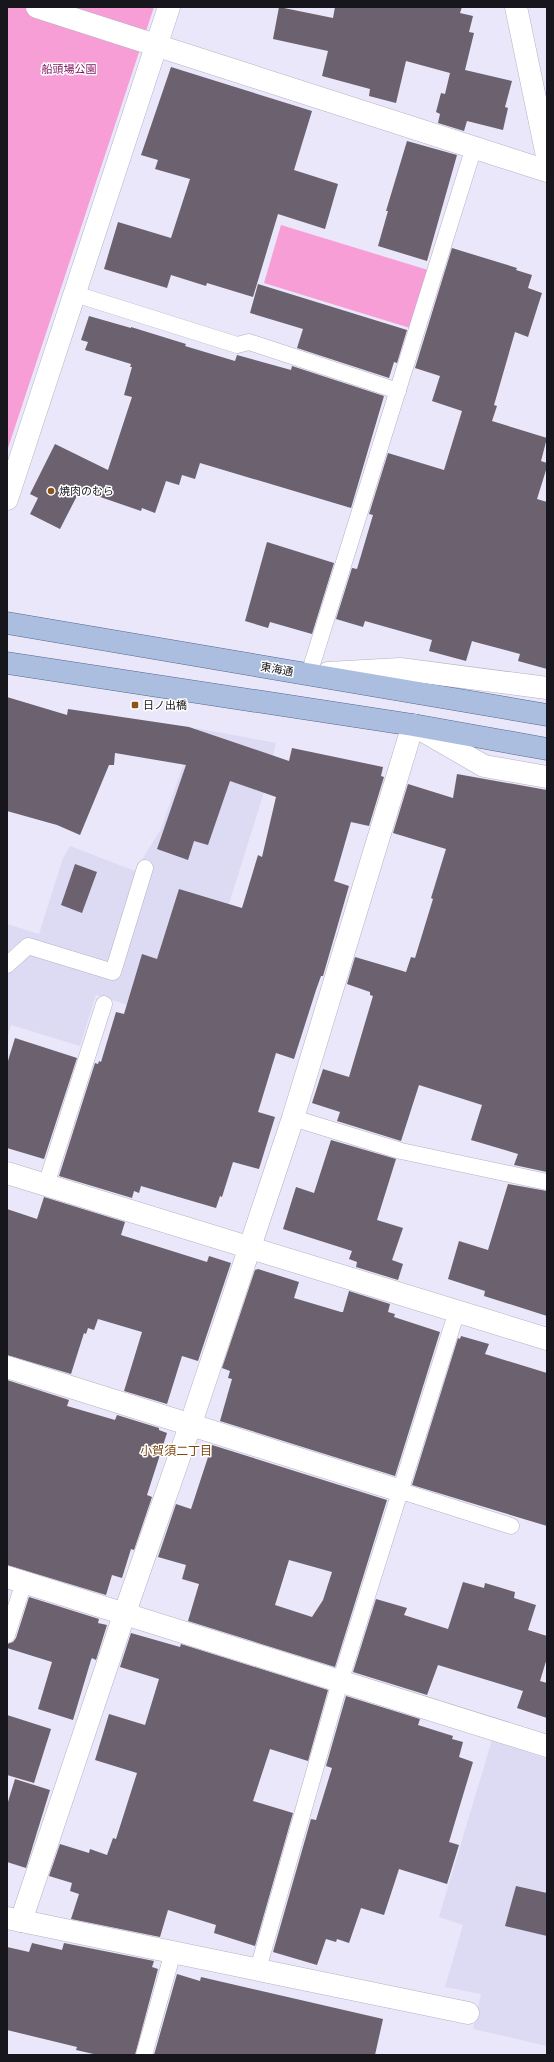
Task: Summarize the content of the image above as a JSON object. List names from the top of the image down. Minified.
{"streets":{"main road":["東海通"]},"districts":["小賀須二丁目"],"parks":["船頭場公園"],"places":{"other":["焼肉のむら"],"transit":["日ノ出橋"]}}
